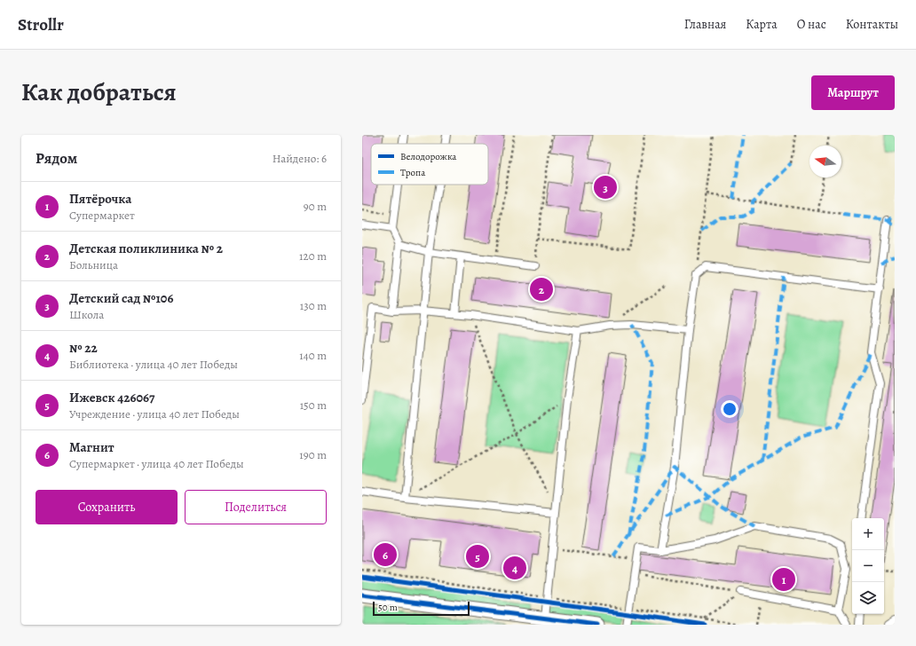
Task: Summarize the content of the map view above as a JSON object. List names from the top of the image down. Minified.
{"legend":["Велодорожка","Тропа"],"scale_bar":"50 m","north":"left","page":{"header":"Strollr","nav":["Главная","Карта","О нас","Контакты"],"title":"Как добраться","buttons":["Маршрут",["Сохранить","Поделиться"]],"heading":["Рядом","Найдено: 6"],"pins":["3","2","6","5","4","1"],"list":[{"mark":"1","name":"Пятёрочка","note":"Супермаркет","value":"90 m"},{"mark":"2","name":"Детская поликлиника № 2","note":"Больница","value":"120 m"},{"mark":"3","name":"Детский сад №106","note":"Школа","value":"130 m"},{"mark":"4","name":"№ 22","note":"Библиотека · улица 40 лет Победы","value":"140 m"},{"mark":"5","name":"Ижевск 426067","note":"Учреждение · улица 40 лет Победы","value":"150 m"},{"mark":"6","name":"Магнит","note":"Супермаркет · улица 40 лет Победы","value":"190 m"}],"map_buttons":["+","−"],"scale":"50 m"}}
